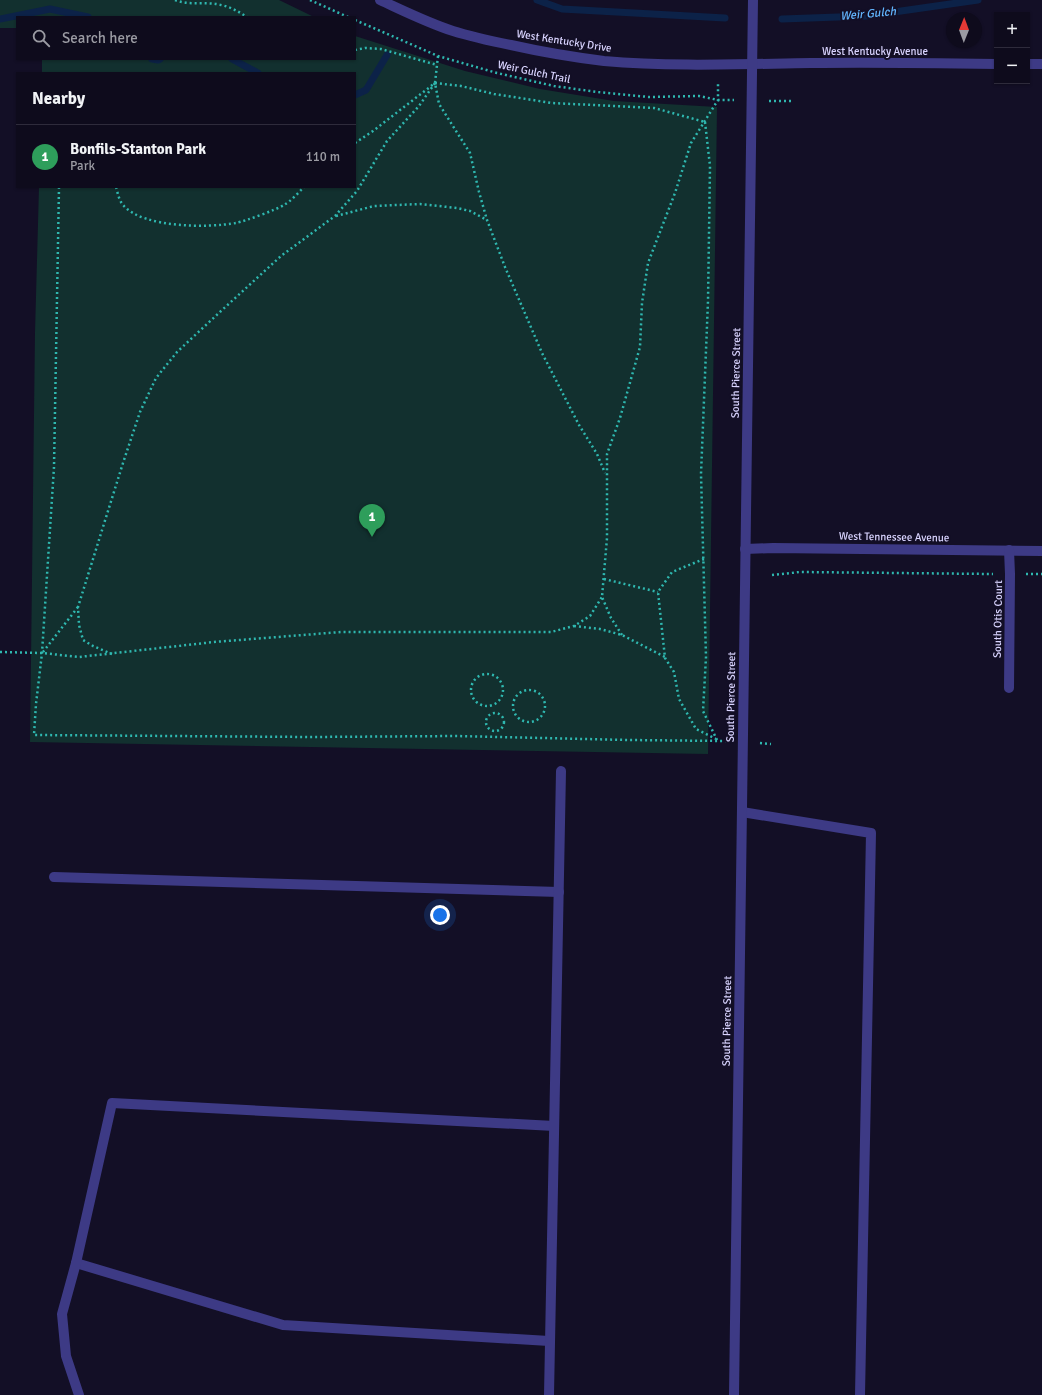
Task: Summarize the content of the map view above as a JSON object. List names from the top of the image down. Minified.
{"streets":{"street":["West Kentucky Drive","West Kentucky Avenue","South Pierce Street","West Tennessee Avenue","South Otis Court"],"path":["Weir Gulch Trail"]},"crossings":[["West Kentucky Drive","West Kentucky Avenue"],["West Kentucky Drive","South Pierce Street"],["West Kentucky Avenue","South Pierce Street"],["South Pierce Street","West Tennessee Avenue"],["West Tennessee Avenue","South Otis Court"]],"water":["Weir Gulch"],"north":"top","page":{"map_buttons":["+","−"],"search":"Search here","heading":"Nearby","list":[{"mark":"1","name":"Bonfils-Stanton Park","note":"Park","value":"110 m"}],"pins":"1"}}
